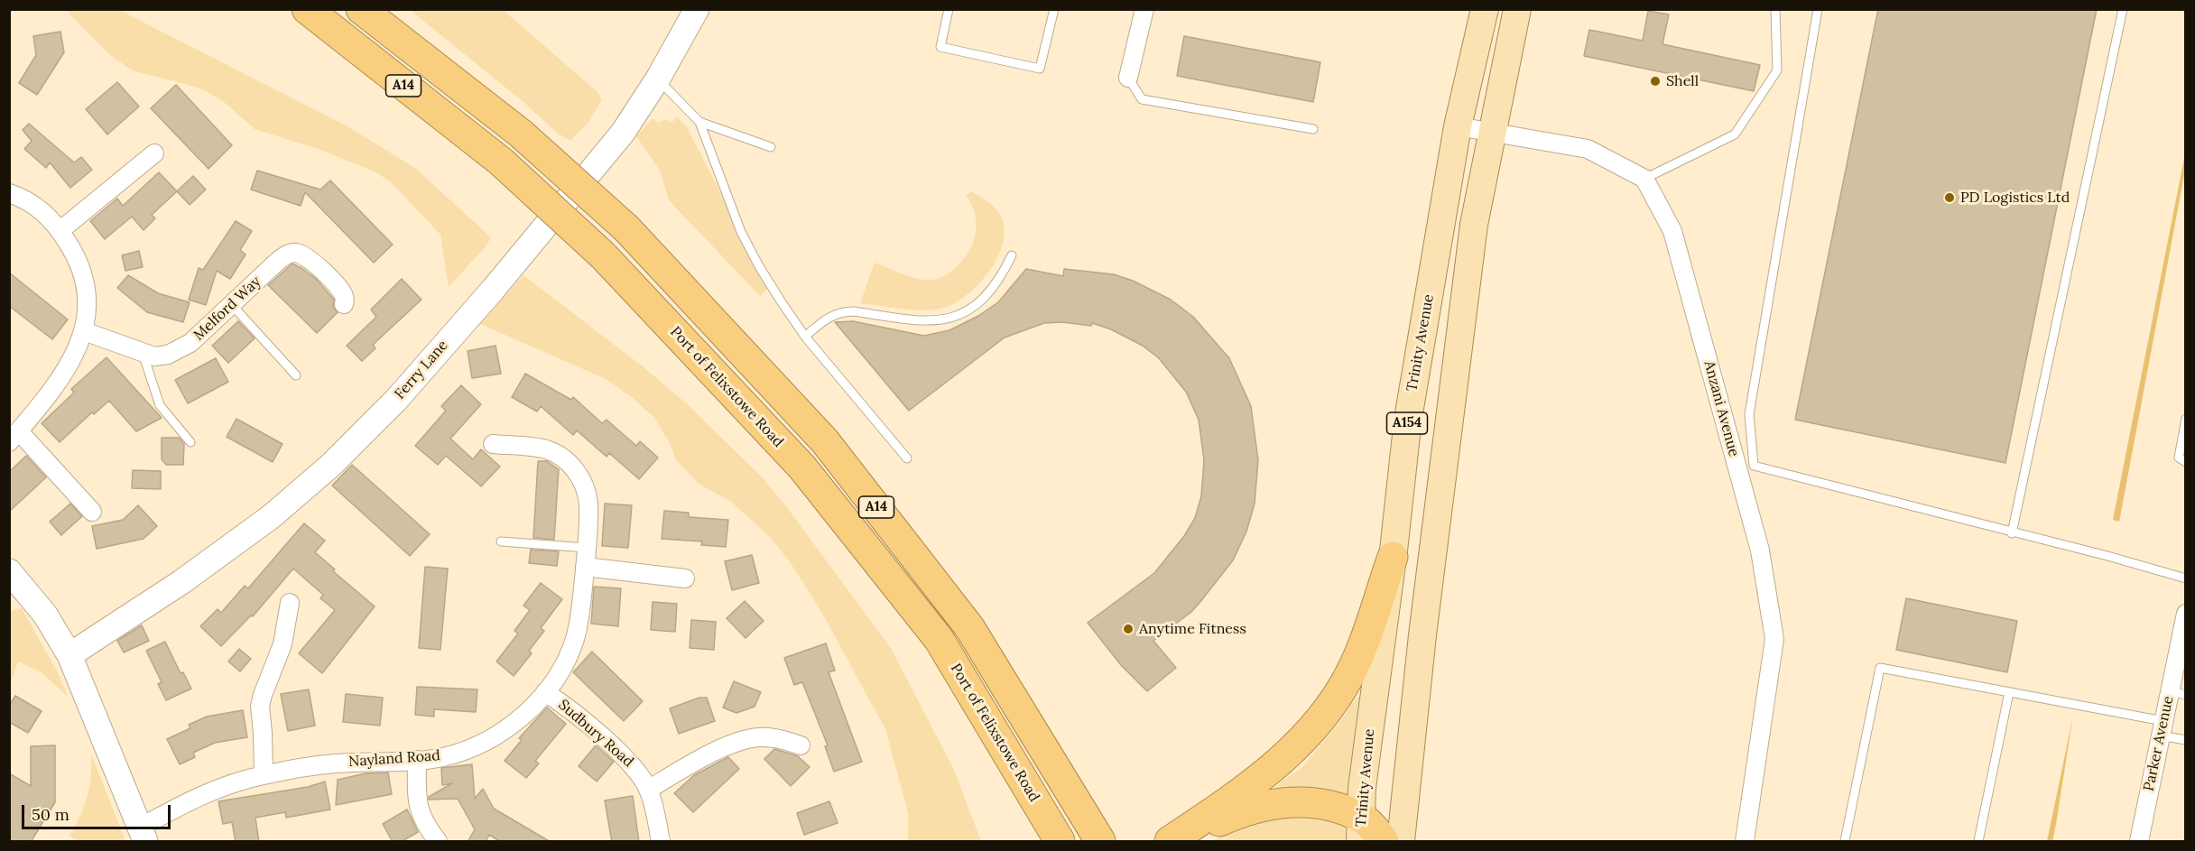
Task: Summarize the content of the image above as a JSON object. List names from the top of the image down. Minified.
{"streets":{"highway":["A14","Port of Felixstowe Road"],"main road":["Trinity Avenue","A154"],"street":["Melford Way","Ferry Lane","Anzani Avenue","Sudbury Road","Parker Avenue","Nayland Road"]},"crossings":[["Sudbury Road","Nayland Road"]],"places":["Shell","PD Logistics Ltd","Anytime Fitness"],"scale_bar":"50 m"}
